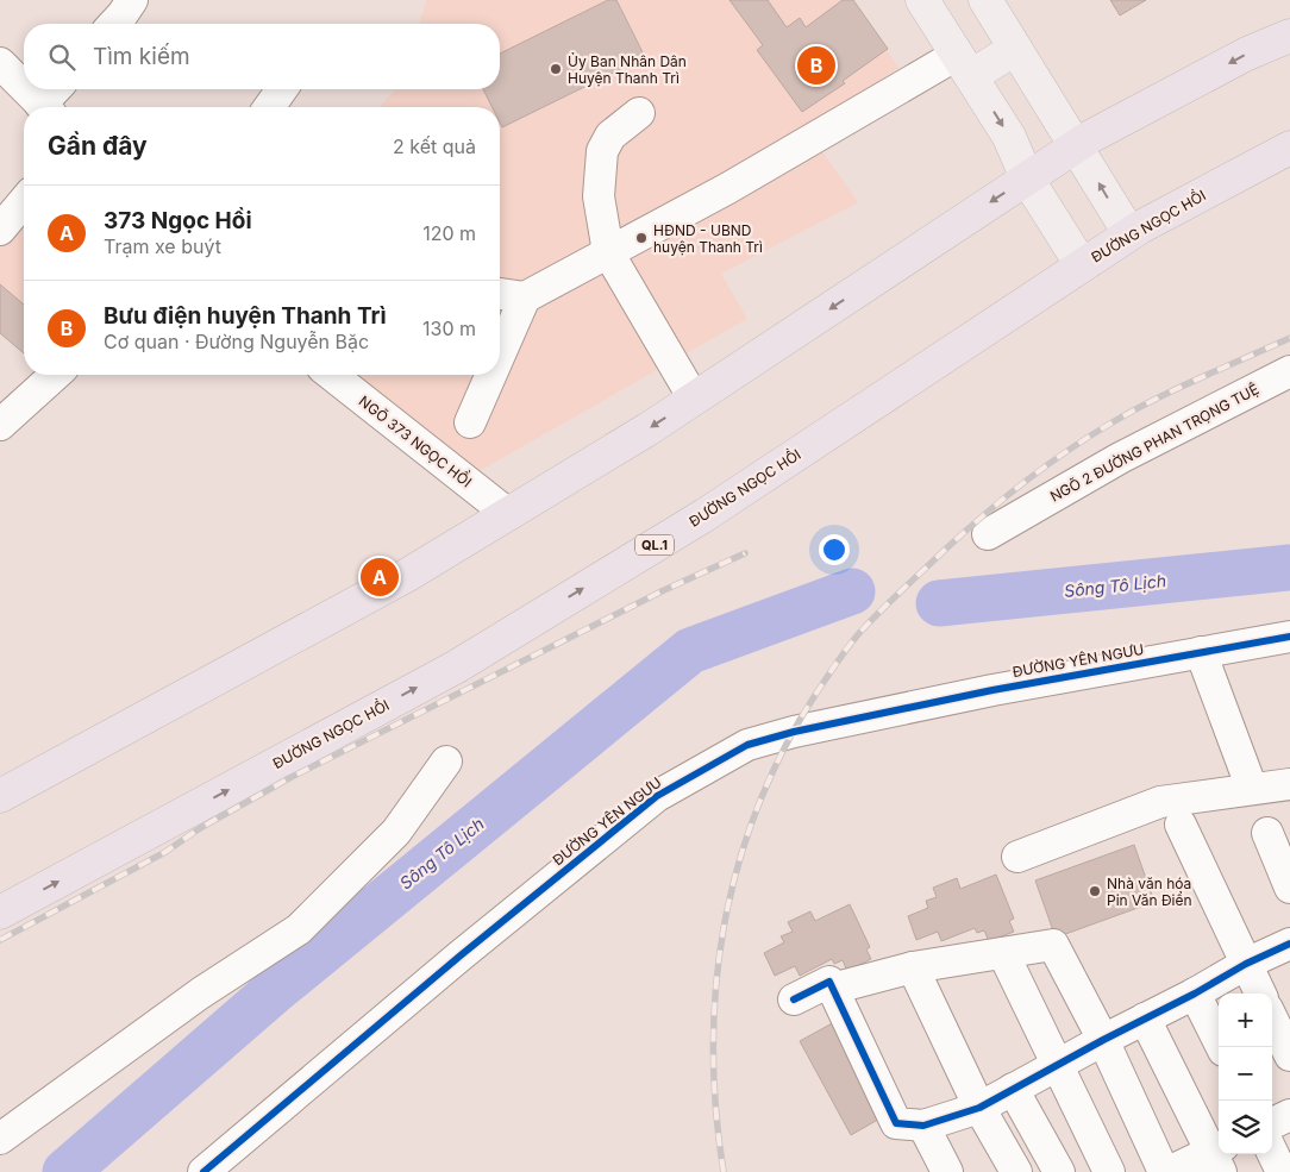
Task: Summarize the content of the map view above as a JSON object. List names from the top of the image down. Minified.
{"streets":{"highway":["ĐƯỜNG NGỌC HỒI","QL.1"],"street":["NGÕ 373 NGỌC HỒI","NGÕ 2 ĐƯỜNG PHAN TRỌNG TUỆ","ĐƯỜNG YÊN NGƯU"]},"water":["Sông Tô Lịch"],"places":["Ủy Ban Nhân Dân Huyện Thanh Trì","HĐND - UBND huyện Thanh Trì","Nhà văn hóa Pin Văn Điển"],"page":{"search":"Tìm kiếm","pins":["B","A"],"heading":["Gần đây","2 kết quả"],"list":[{"mark":"A","name":"373 Ngọc Hồi","note":"Trạm xe buýt","value":"120 m"},{"mark":"B","name":"Bưu điện huyện Thanh Trì","note":"Cơ quan · Đường Nguyễn Bặc","value":"130 m"}],"map_buttons":["+","−"]}}
